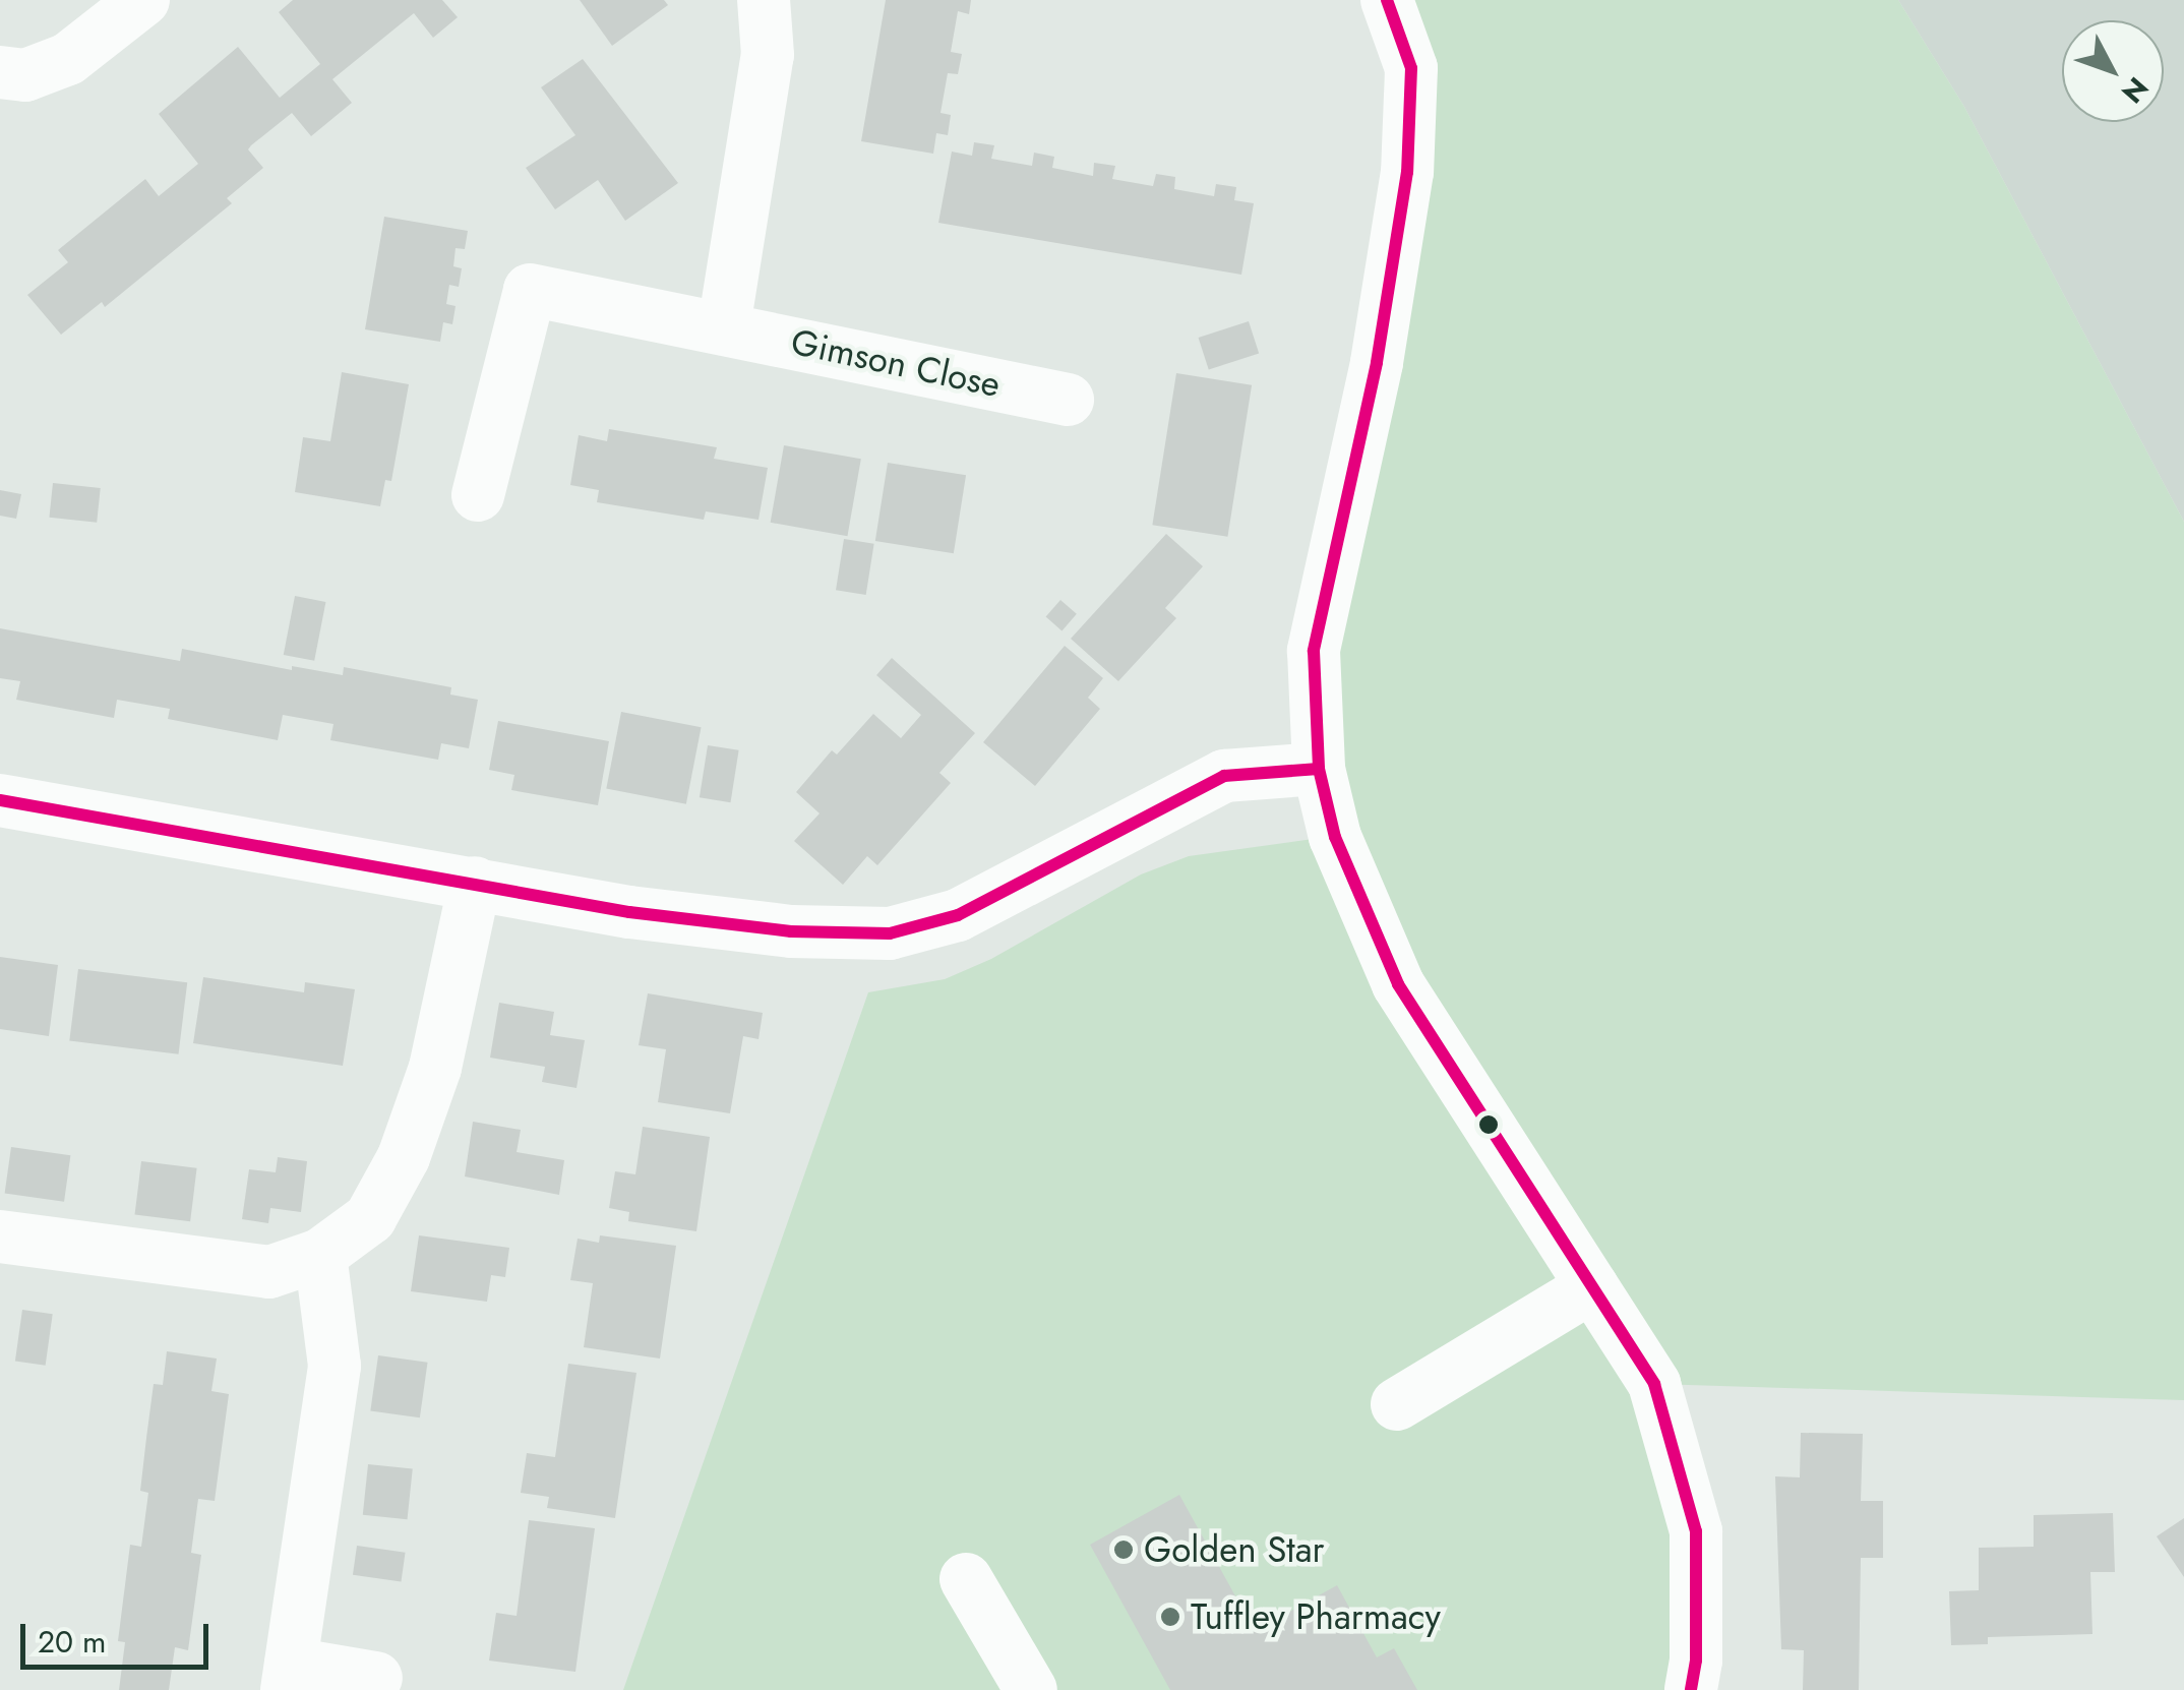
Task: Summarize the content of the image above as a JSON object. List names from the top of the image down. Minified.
{"streets":{"street":["Gimson Close"]},"places":["Golden Star","Tuffley Pharmacy"],"scale_bar":"20 m","north":"bottom right"}
